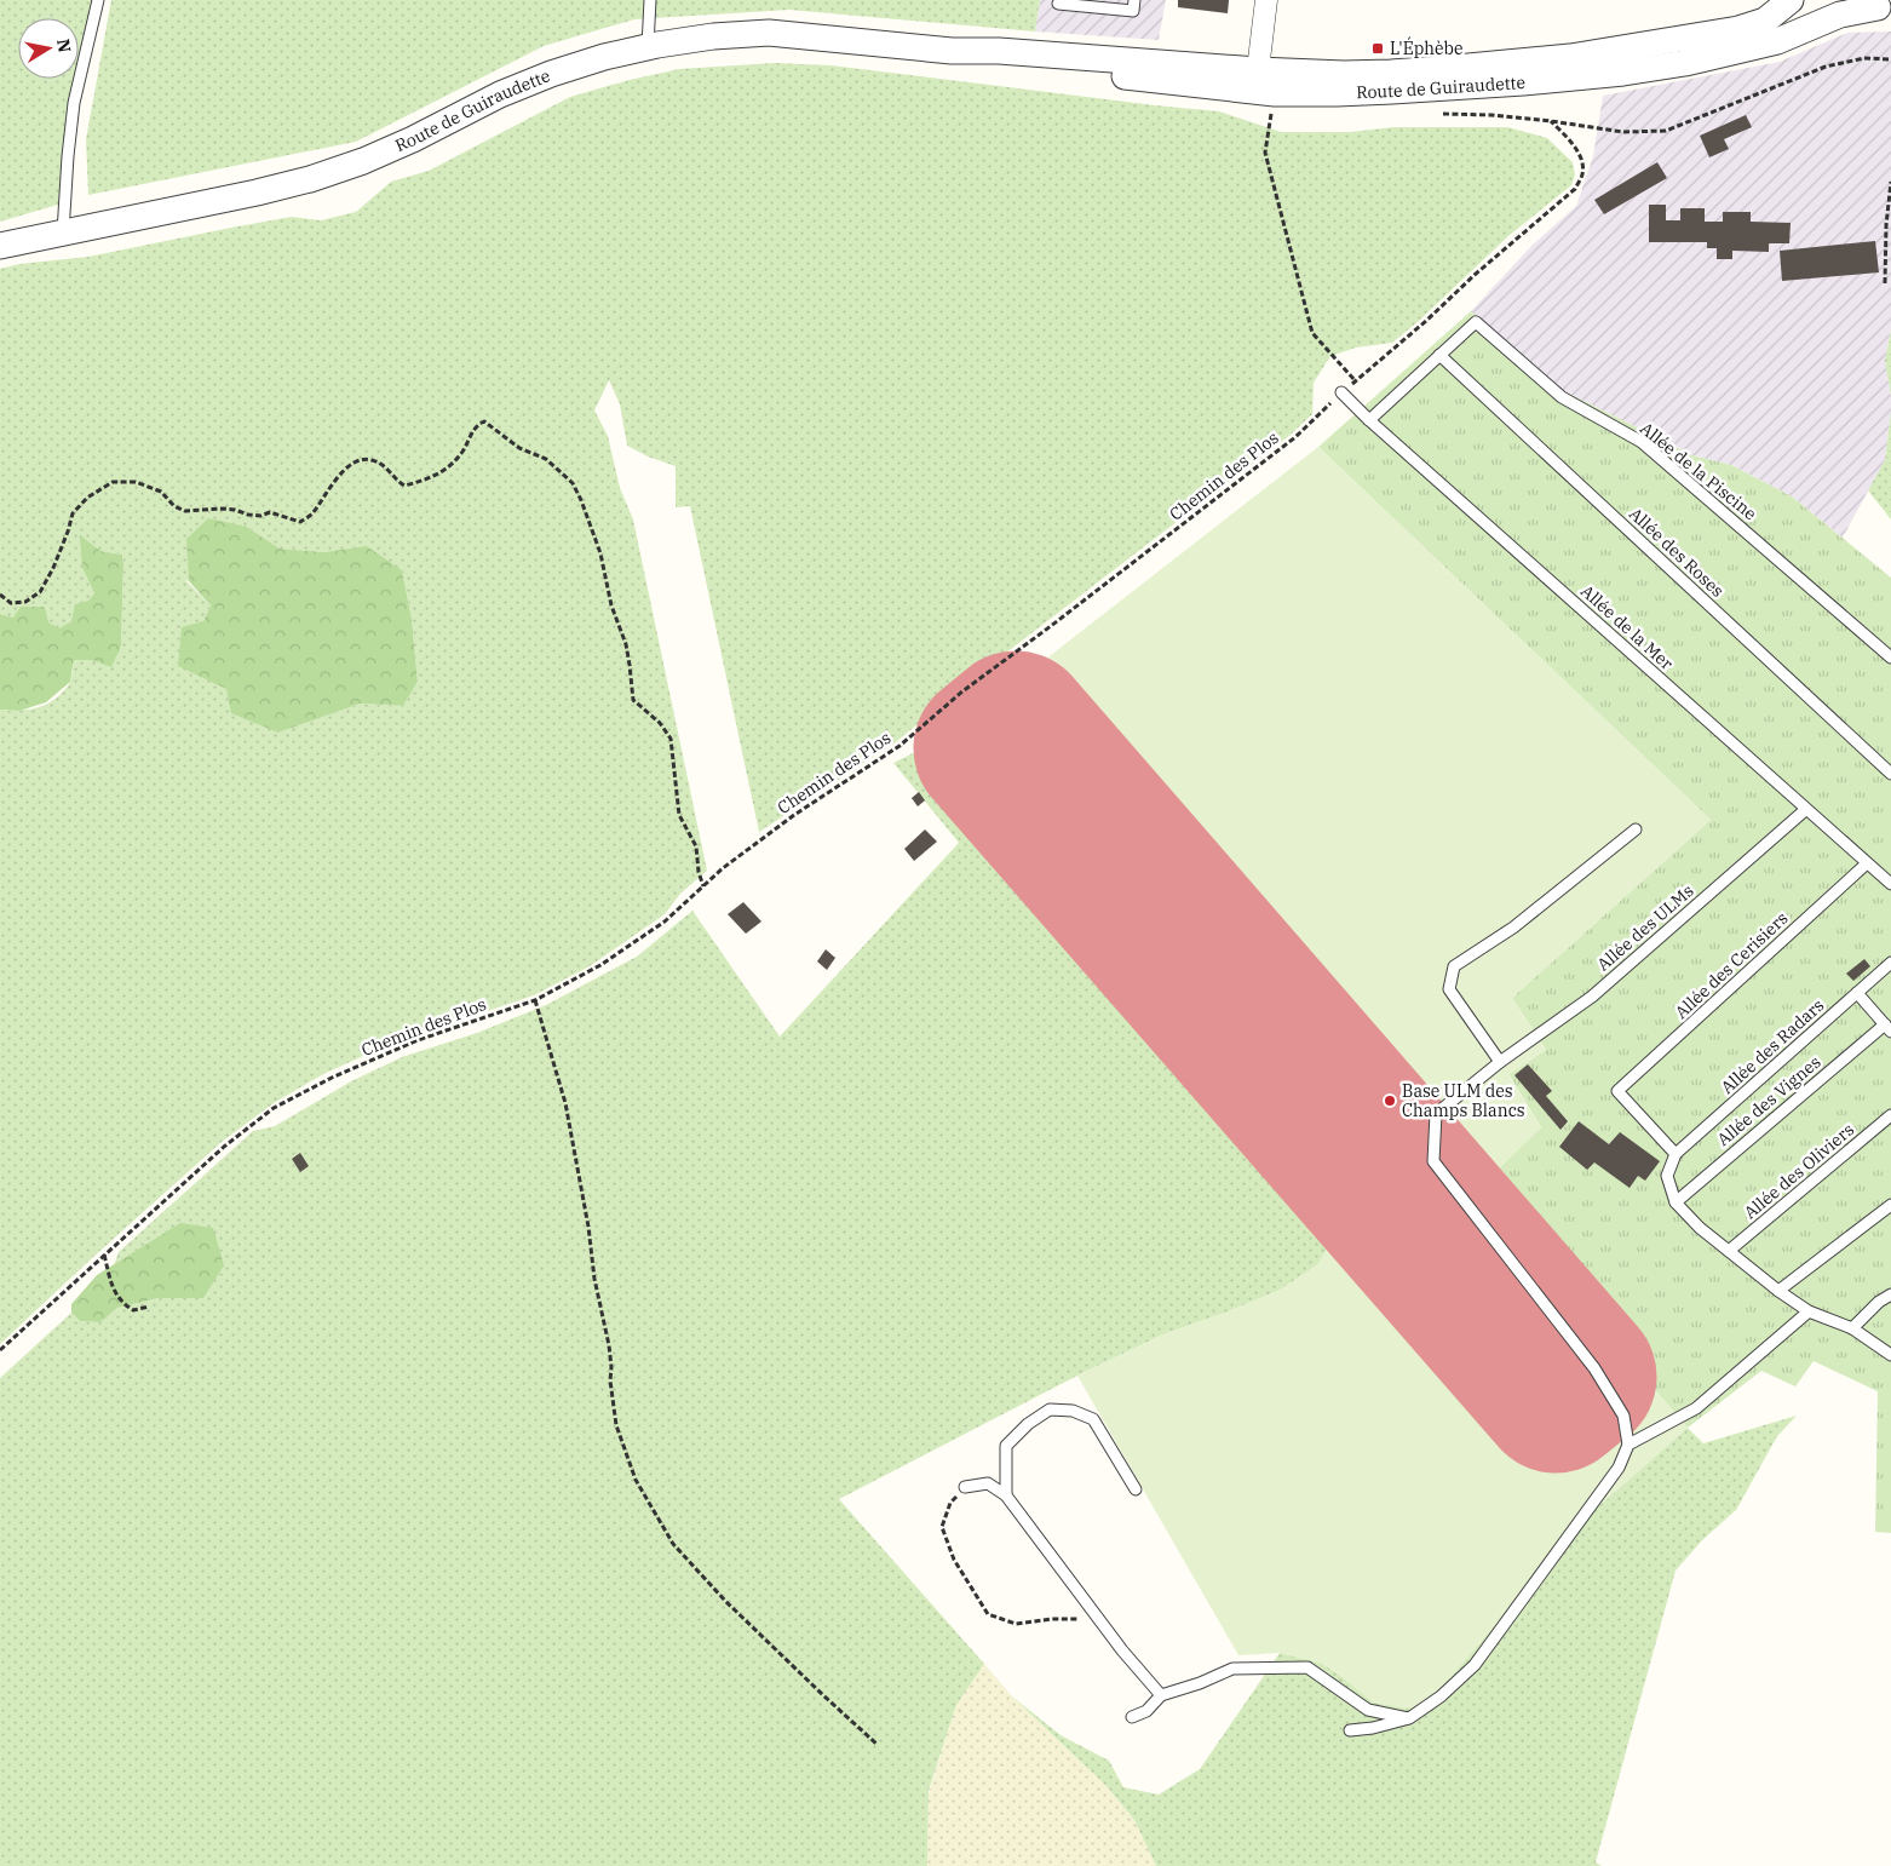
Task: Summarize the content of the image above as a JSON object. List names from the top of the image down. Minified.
{"streets":{"street":["Route de Guiraudette"],"lane":["Allée de la Piscine","Allée des Roses","Allée de la Mer","Allée des ULMs","Allée des Cerisiers","Allée des Radars","Allée des Vignes","Allée des Oliviers"],"path":["Chemin des Plos"]},"crossings":[["Allée de la Piscine","Allée des Roses"],["Chemin des Plos","Allée de la Mer"],["Allée de la Mer","Allée des ULMs"],["Allée de la Mer","Allée des Cerisiers"],["Allée des Cerisiers","Allée des Radars"]],"places":{"transit":["L'Éphèbe"],"other":["Base ULM des Champs Blancs"]},"north":"right"}
